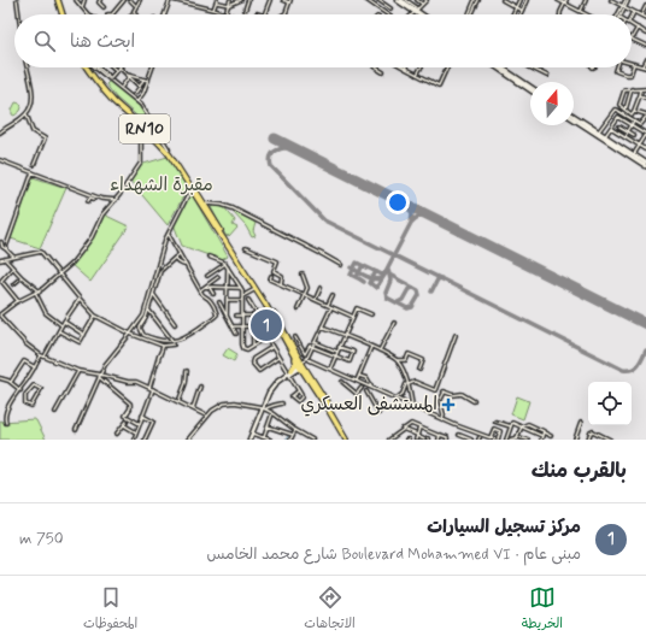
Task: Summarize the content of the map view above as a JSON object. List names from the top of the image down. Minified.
{"streets":{"main road":["RN10"]},"parks":["مقبرة الشهداء"],"places":{"health":["المستشفى العسكري"]},"north":"top","page":{"search":"ابحث هنا","pins":"1","heading":"بالقرب منك","list":[{"mark":"1","name":"مركز تسجيل السيارات","note":"مبنى عام · Boulevard Mohammed VI شارع محمد الخامس","value":"750 m"}],"nav":["الخريطة","الاتجاهات","المحفوظات"]}}
